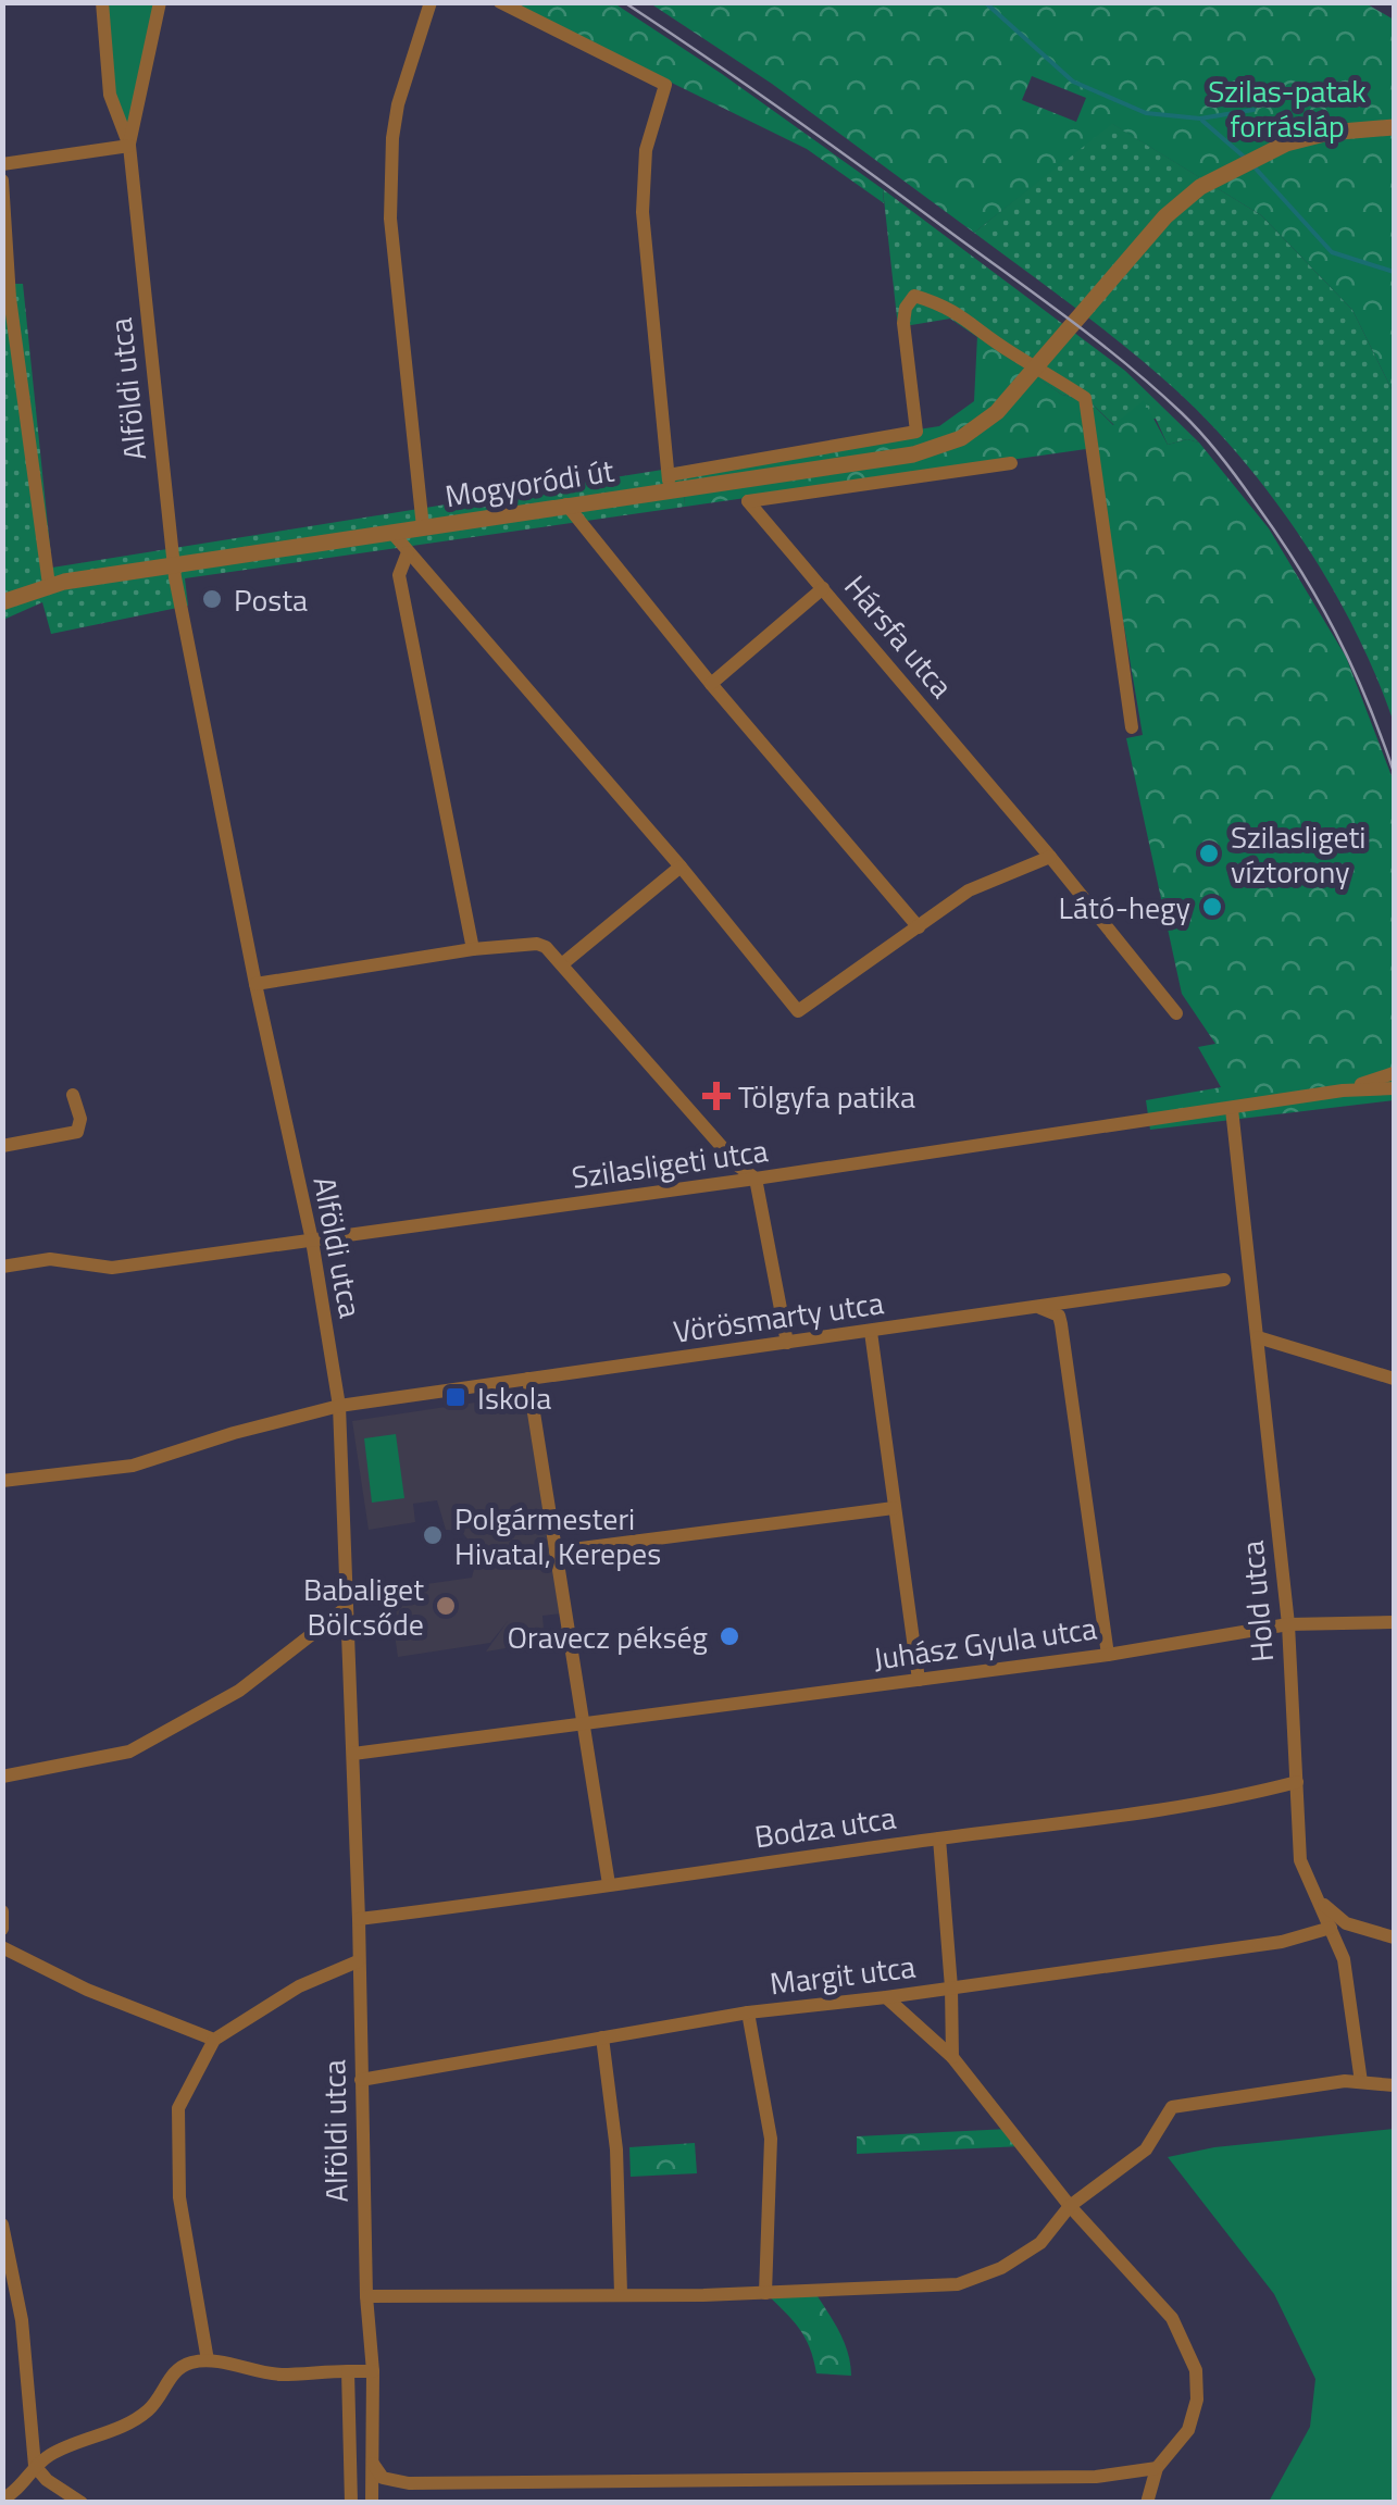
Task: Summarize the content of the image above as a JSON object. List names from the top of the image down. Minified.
{"streets":{"street":["Alföldi utca","Mogyoródi út","Hársfa utca","Szilasligeti utca","Vörösmarty utca","Hold utca","Juhász Gyula utca","Bodza utca","Margit utca"]},"crossings":[["Alföldi utca","Mogyoródi út"],["Alföldi utca","Szilasligeti utca"],["Alföldi utca","Vörösmarty utca"],["Alföldi utca","Juhász Gyula utca"],["Alföldi utca","Bodza utca"],["Alföldi utca","Margit utca"],["Szilasligeti utca","Hold utca"],["Hold utca","Juhász Gyula utca"],["Hold utca","Bodza utca"],["Hold utca","Margit utca"]],"parks":["Szilas-patak forrásláp"],"places":{"other":["Posta","Szilasligeti víztorony","Látó-hegy","Polgármesteri Hivatal, Kerepes","Babaliget Bölcsőde","Oravecz pékség"],"health":["Tölgyfa patika"],"transit":["Iskola"]}}
